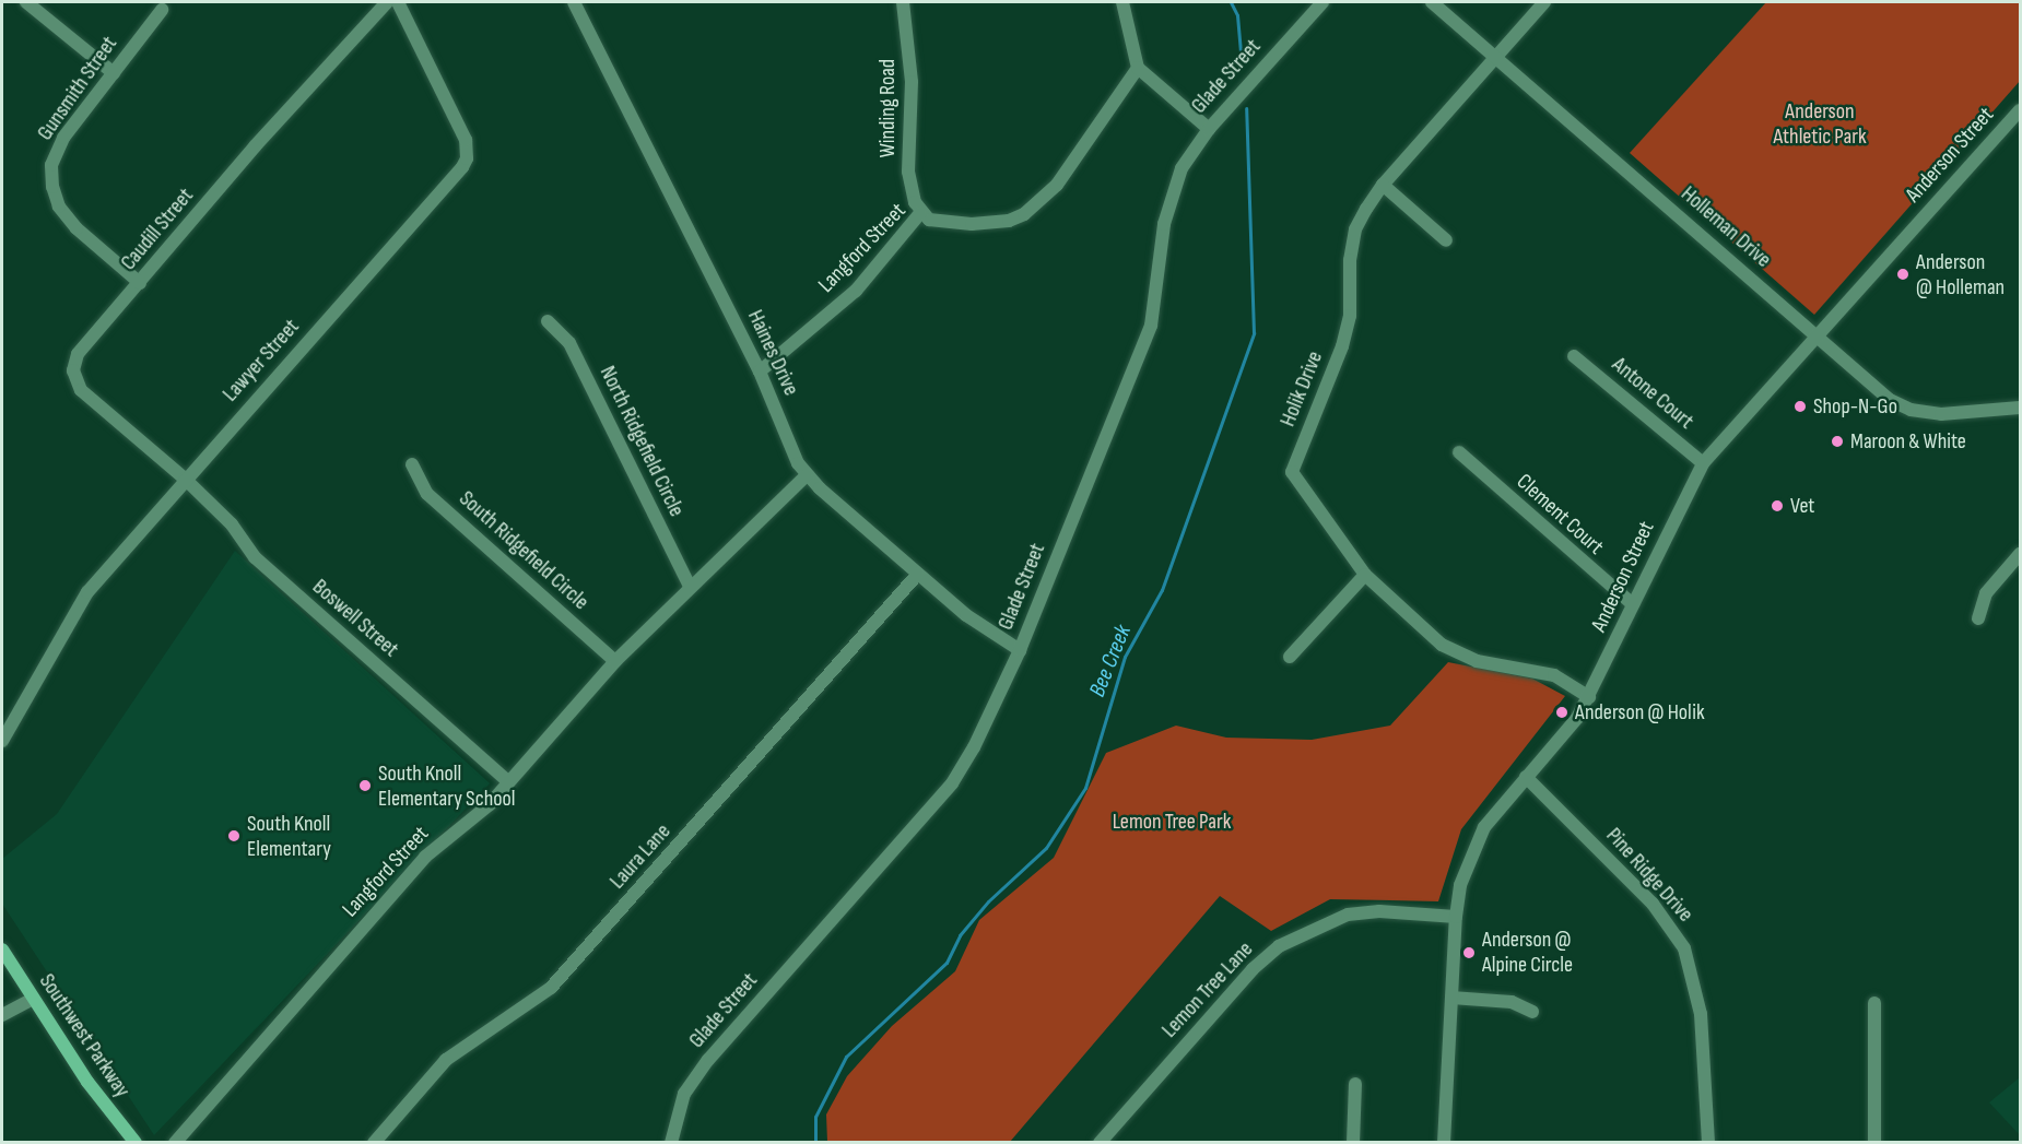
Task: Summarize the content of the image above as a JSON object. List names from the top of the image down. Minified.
{"streets":{"main road":["Southwest Parkway"],"street":["Glade Street","Gunsmith Street","Winding Road","Anderson Street","Holleman Drive","Caudill Street","Langford Street","Haines Drive","Lawyer Street","Holik Drive","Antone Court","North Ridgefield Circle","Clement Court","South Ridgefield Circle","Boswell Street","Laura Lane","Pine Ridge Drive","Lemon Tree Lane"]},"crossings":[["Glade Street","Haines Drive"],["Gunsmith Street","Caudill Street"],["Winding Road","Langford Street"],["Anderson Street","Holleman Drive"],["Anderson Street","Holik Drive"],["Anderson Street","Antone Court"],["Anderson Street","Clement Court"],["Anderson Street","Pine Ridge Drive"],["Anderson Street","Lemon Tree Lane"],["Holleman Drive","Holik Drive"],["Caudill Street","Lawyer Street"],["Caudill Street","Boswell Street"],["Langford Street","Haines Drive"],["Langford Street","North Ridgefield Circle"],["Langford Street","South Ridgefield Circle"],["Langford Street","Boswell Street"],["Haines Drive","Laura Lane"],["Lawyer Street","Boswell Street"]],"water":["Bee Creek"],"parks":["Anderson Athletic Park","Lemon Tree Park"],"places":["Anderson @ Holleman","Shop-N-Go","Maroon & White","Vet","Anderson @ Holik","South Knoll Elementary School","South Knoll Elementary","Anderson @ Alpine Circle"]}
